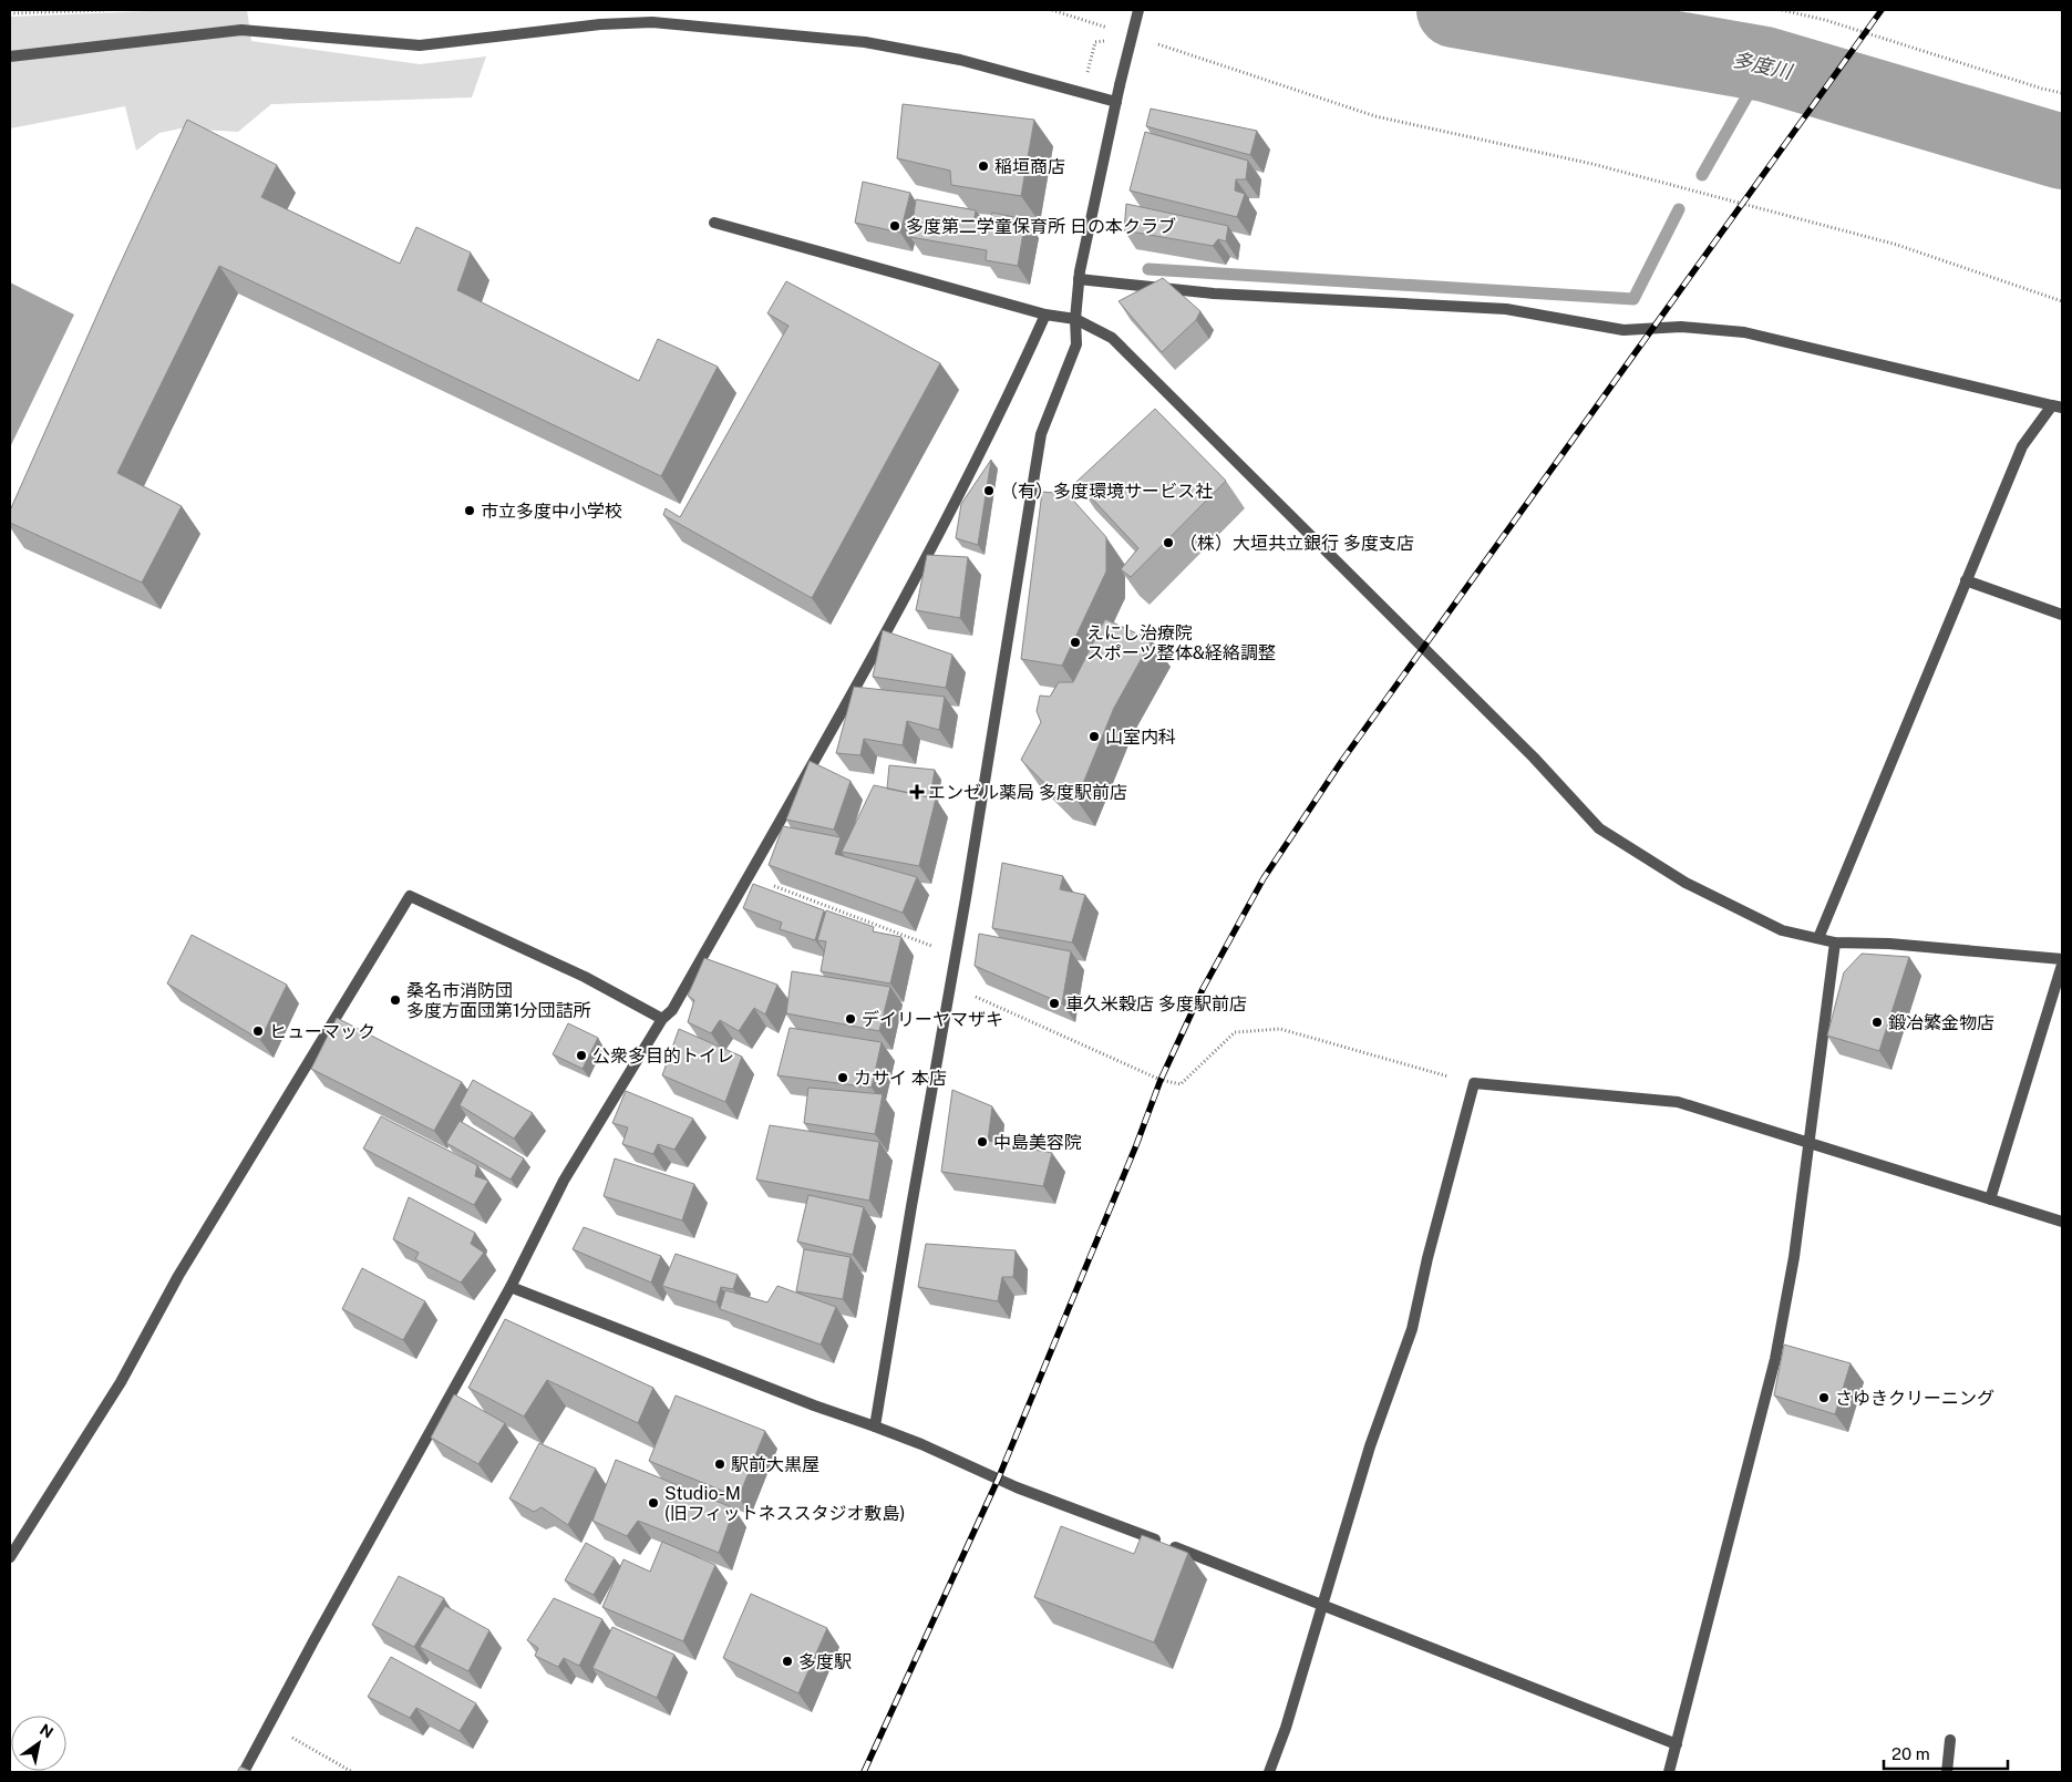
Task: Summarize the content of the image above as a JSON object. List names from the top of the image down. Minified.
{"water":["多度川"],"places":{"other":["稲垣商店","多度第二学童保育所 日の本クラブ","（有）多度環境サービス社","市立多度中小学校","（株）大垣共立銀行 多度支店","えにし治療院 スポーツ整体&経絡調整","山室内科","桑名市消防団 多度方面団第1分団詰所","車久米穀店 多度駅前店","デイリーヤマザキ","鍛冶繁金物店","ヒューマック","公衆多目的トイレ","カサイ 本店","中島美容院","さゆきクリーニング","駅前大黒屋","Studio-M (旧フィットネススタジオ敷島)","多度駅"],"health":["エンゼル薬局 多度駅前店"]},"scale_bar":"20 m","north":"top right"}
